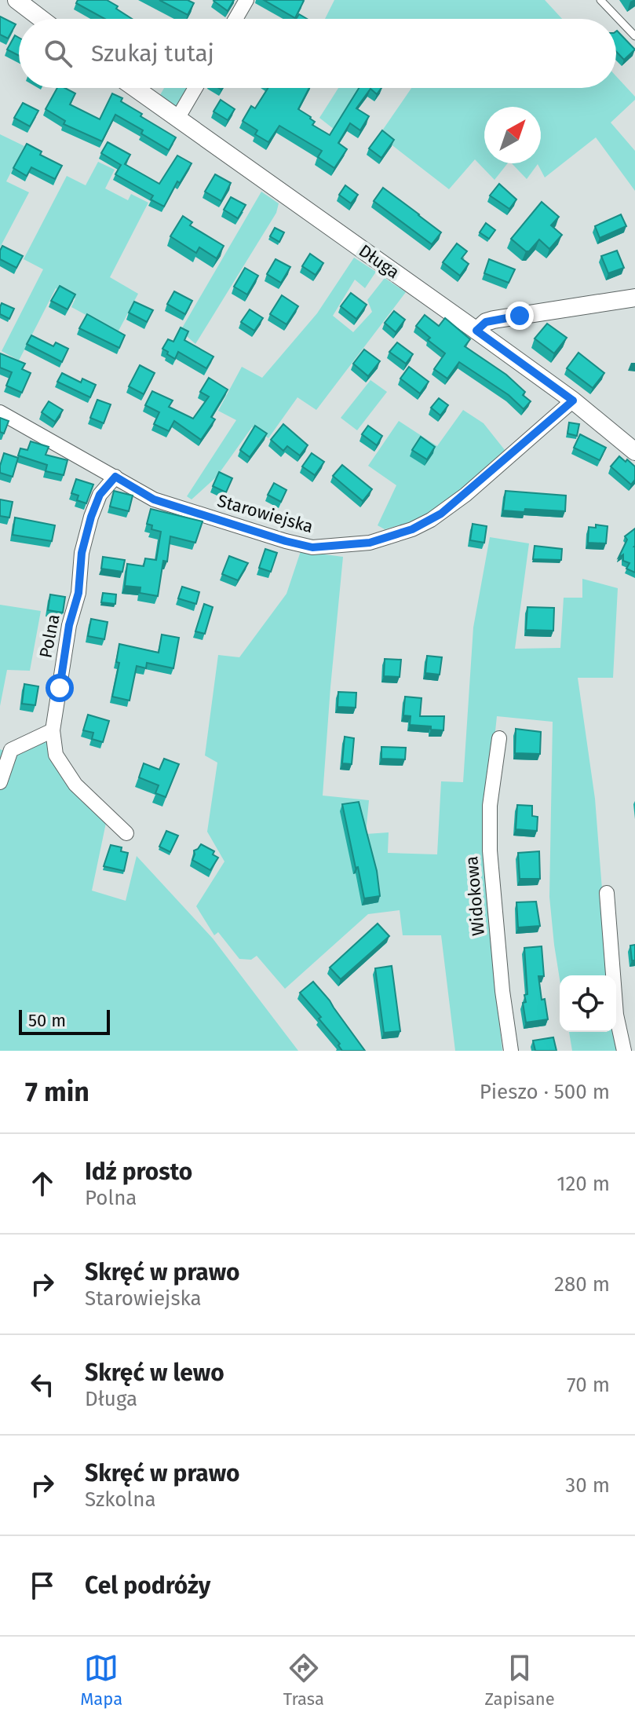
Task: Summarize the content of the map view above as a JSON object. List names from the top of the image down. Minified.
{"streets":{"street":["Długa","Starowiejska","Polna","Widokowa"]},"crossings":[["Długa","Starowiejska"],["Starowiejska","Polna"]],"scale_bar":"50 m","north":"top right","page":{"search":"Szukaj tutaj","scale":"50 m","heading":["7 min","Pieszo · 500 m"],"list":[["Idź prosto","Polna","120 m"],["Skręć w prawo","Starowiejska","280 m"],["Skręć w lewo","Długa","70 m"],["Skręć w prawo","Szkolna","30 m"],"Cel podróży"],"nav":["Mapa","Trasa","Zapisane"]}}
